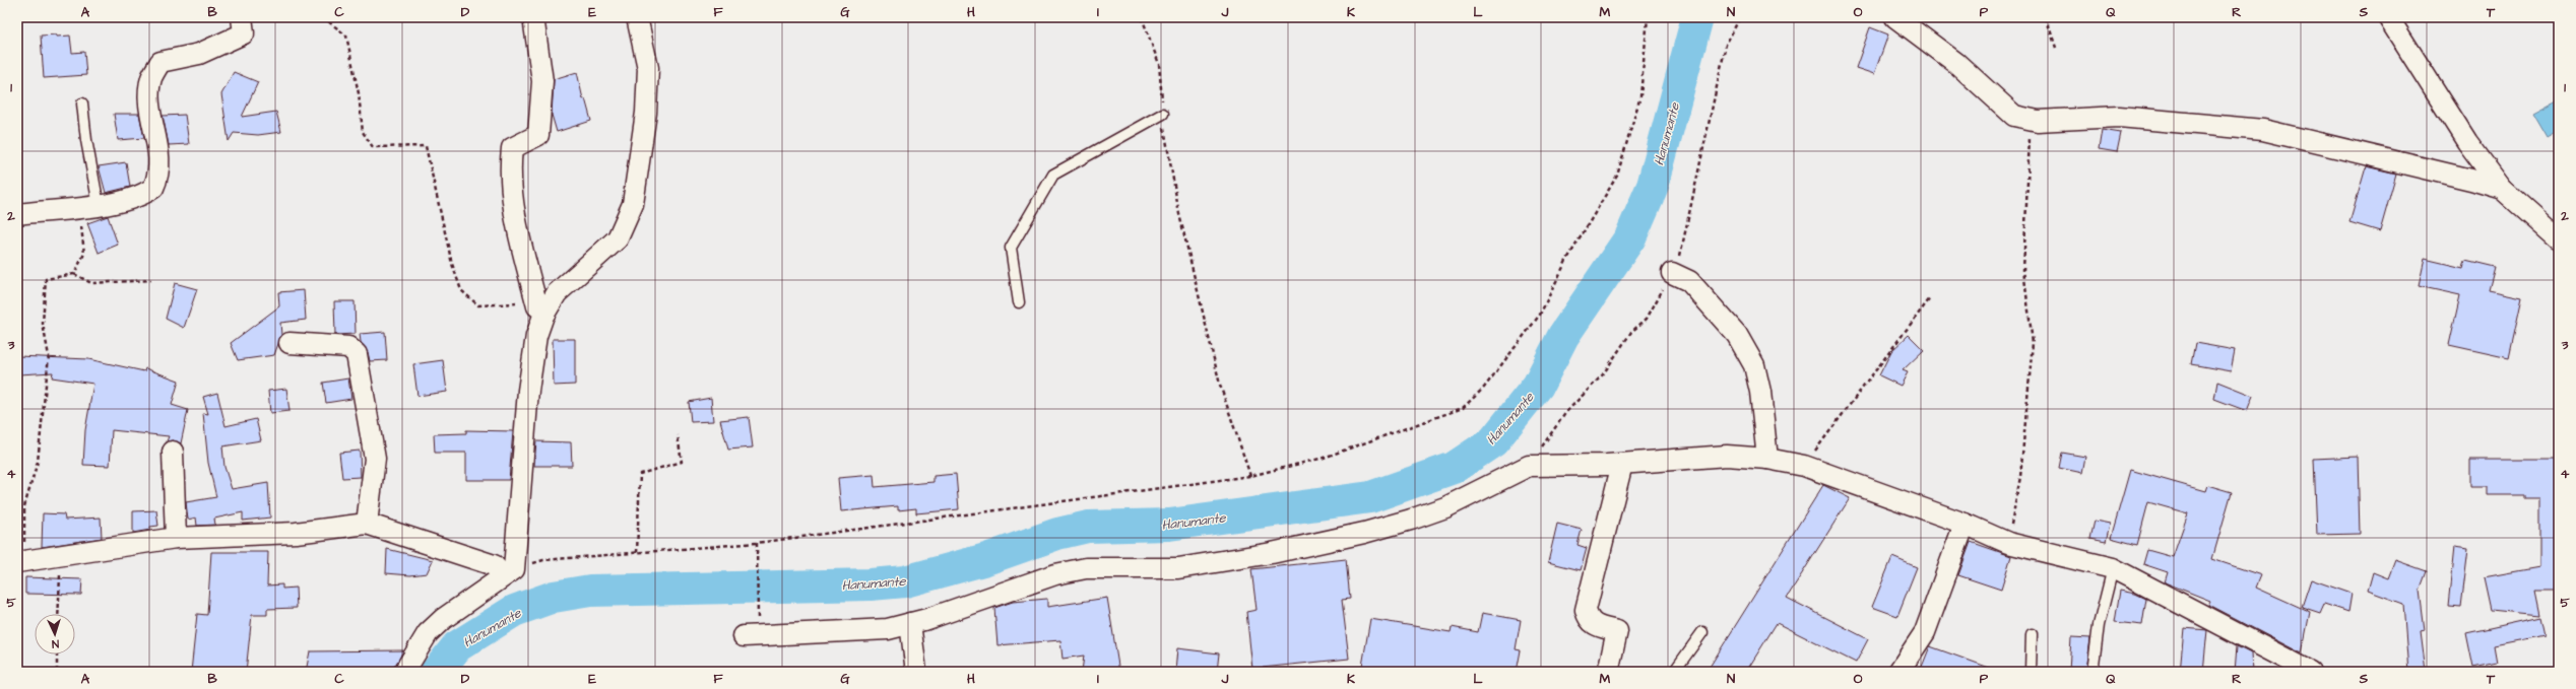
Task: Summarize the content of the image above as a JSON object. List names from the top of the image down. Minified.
{"water":["Hanumante"],"north":"bottom","grid":{"columns":["A","B","C","D","E","F","G","H","I","J","K","L","M","N","O","P","Q","R","S","T"],"rows":["1","2","3","4","5"]}}
